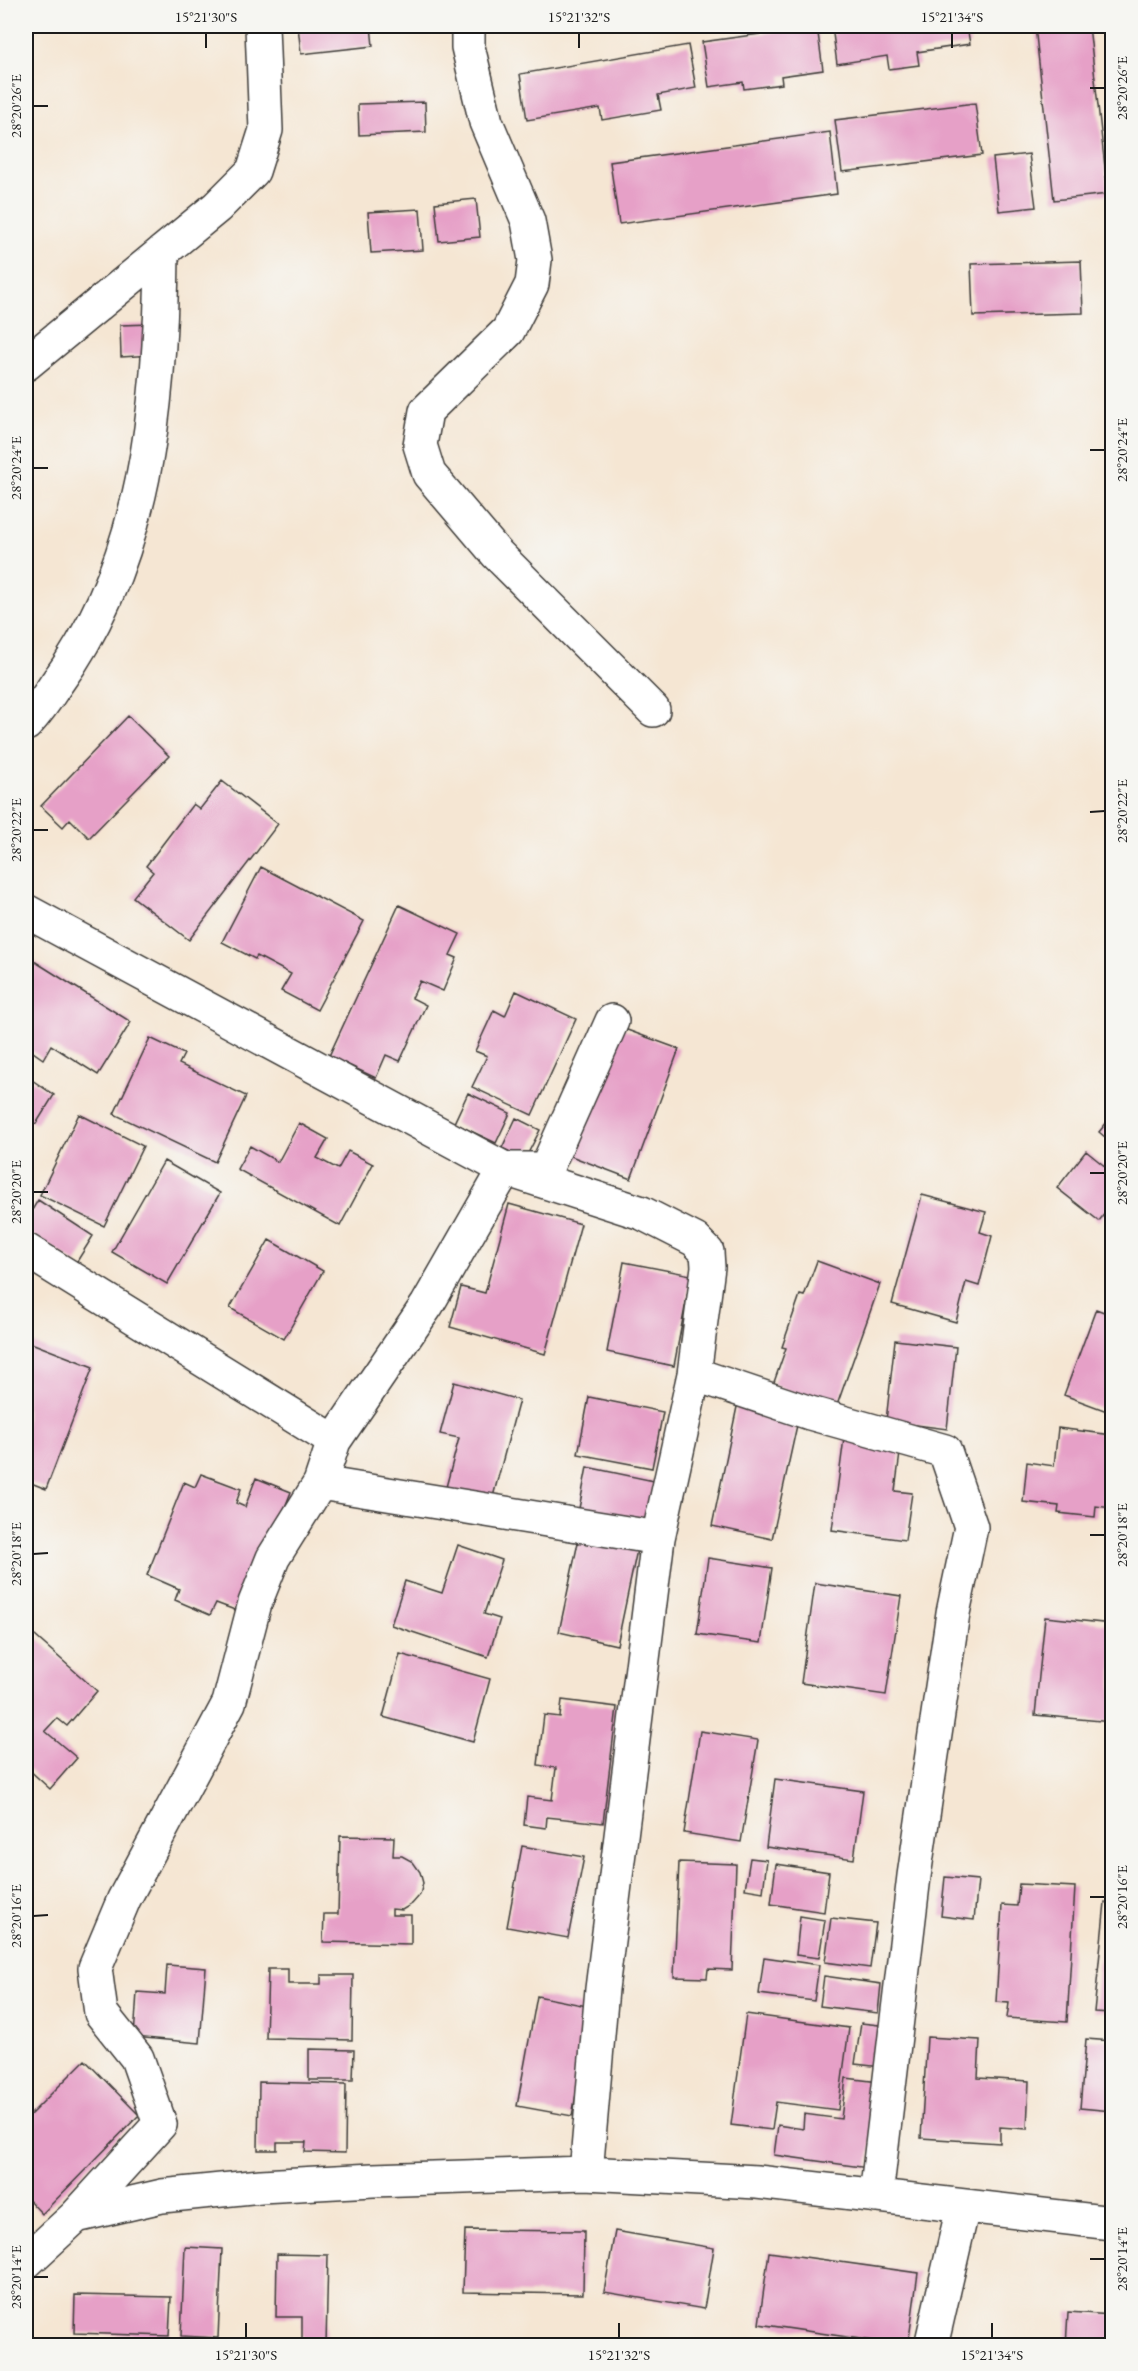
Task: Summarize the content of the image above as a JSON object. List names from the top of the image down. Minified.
{"coordinates":["15°21'30\"S","15°21'32\"S","15°21'34\"S","28°20'26\"E","28°20'24\"E","28°20'22\"E","28°20'20\"E","28°20'18\"E","28°20'16\"E","28°20'14\"E"]}
